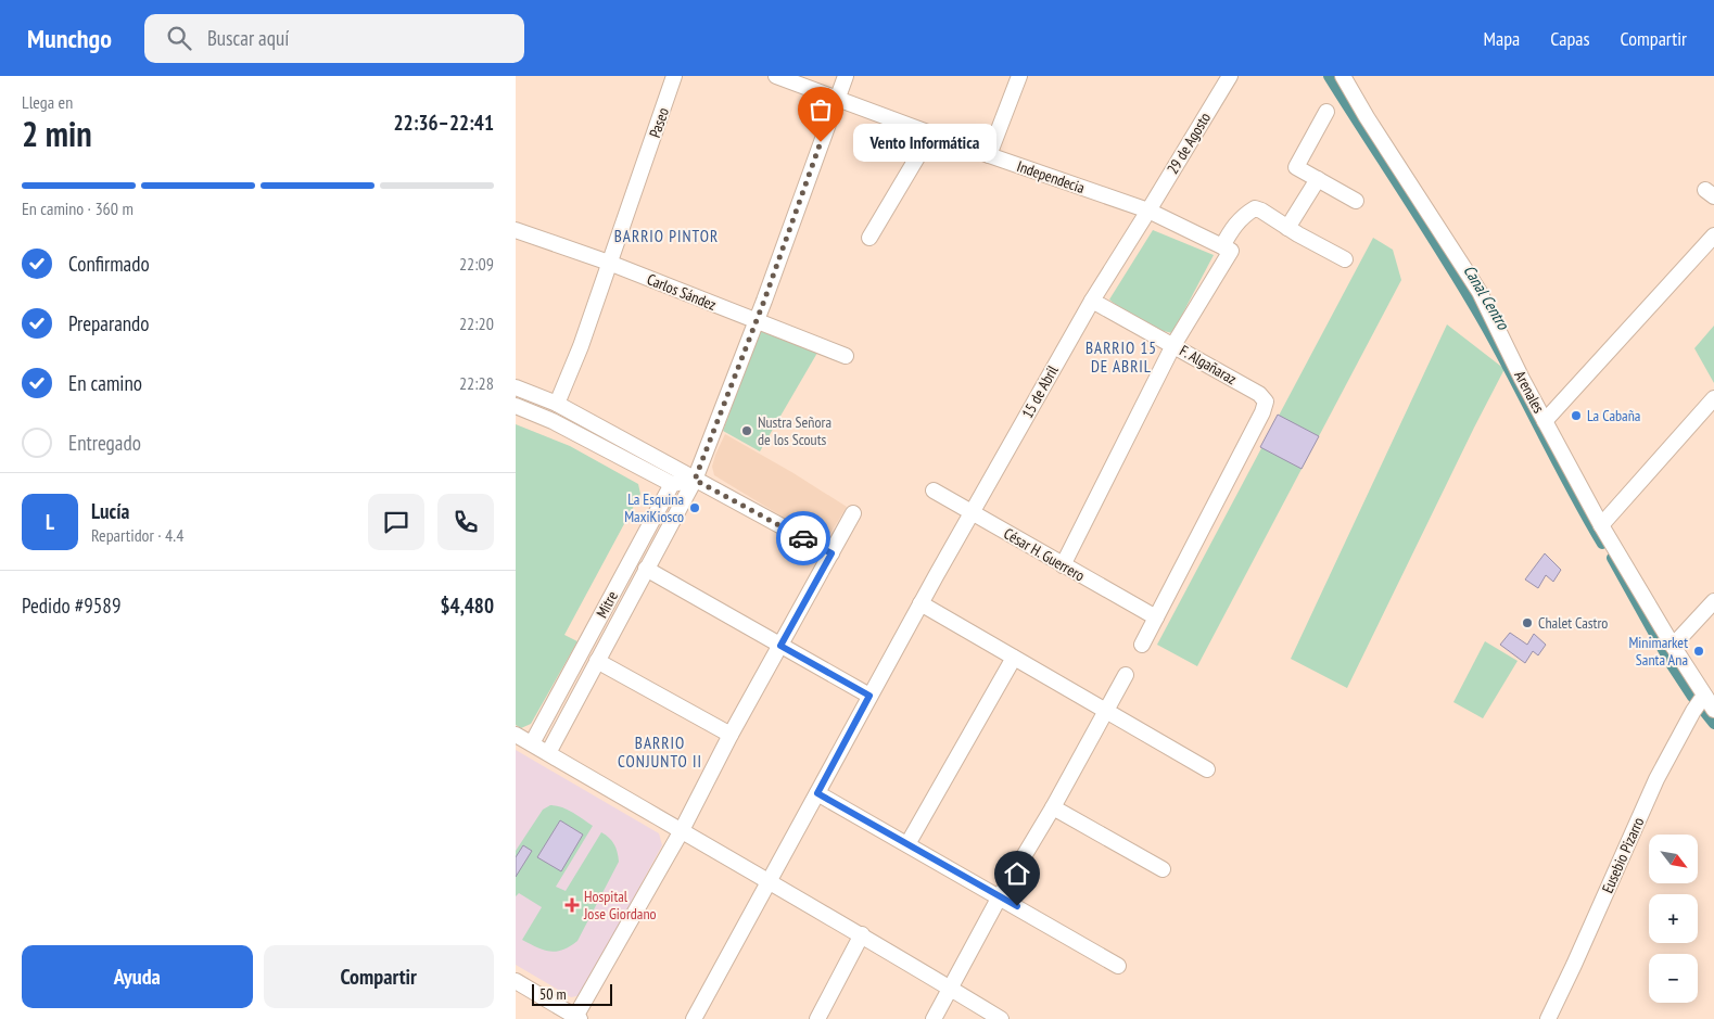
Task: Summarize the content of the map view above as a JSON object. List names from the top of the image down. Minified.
{"streets":{"street":["Paseo","29 de Agosto","Independecia","Carlos Sández","F. Algañaraz","15 de Abril","Arenales","César H. Guerrero","Mitre","Eusebio Pizarro"]},"crossings":[["Paseo","Carlos Sández"],["29 de Agosto","Independecia"],["29 de Agosto","15 de Abril"],["Independecia","15 de Abril"],["Independecia","Mitre"],["Carlos Sández","Mitre"],["F. Algañaraz","15 de Abril"],["F. Algañaraz","César H. Guerrero"],["15 de Abril","César H. Guerrero"],["Arenales","Eusebio Pizarro"]],"districts":["BARRIO PINTOR","BARRIO 15 DE ABRIL","BARRIO CONJUNTO II"],"water":["Canal Centro"],"places":{"other":["Vento Informática","La Cabaña","Nustra Señora de los Scouts","La Esquina MaxiKiosco","Chalet Castro","Minimarket Santa Ana"],"health":["Hospital Jose Giordano"]},"scale_bar":"50 m","north":"bottom right","page":{"header":"Munchgo","search":"Buscar aquí","nav":["Mapa","Capas","Compartir"],"heading":["2 min","Llega en","22:36–22:41"],"panel":["Lucía","Repartidor · 4.4","Pedido #9589","$4,480"],"bubble":"Vento Informática","bar":"En camino · 360 m","list":[["Confirmado","22:09"],["Preparando","22:20"],["En camino","22:28"],"Entregado"],"round":"L","map_buttons":["+","−"],"buttons":["Ayuda","Compartir"],"scale":"50 m"}}
